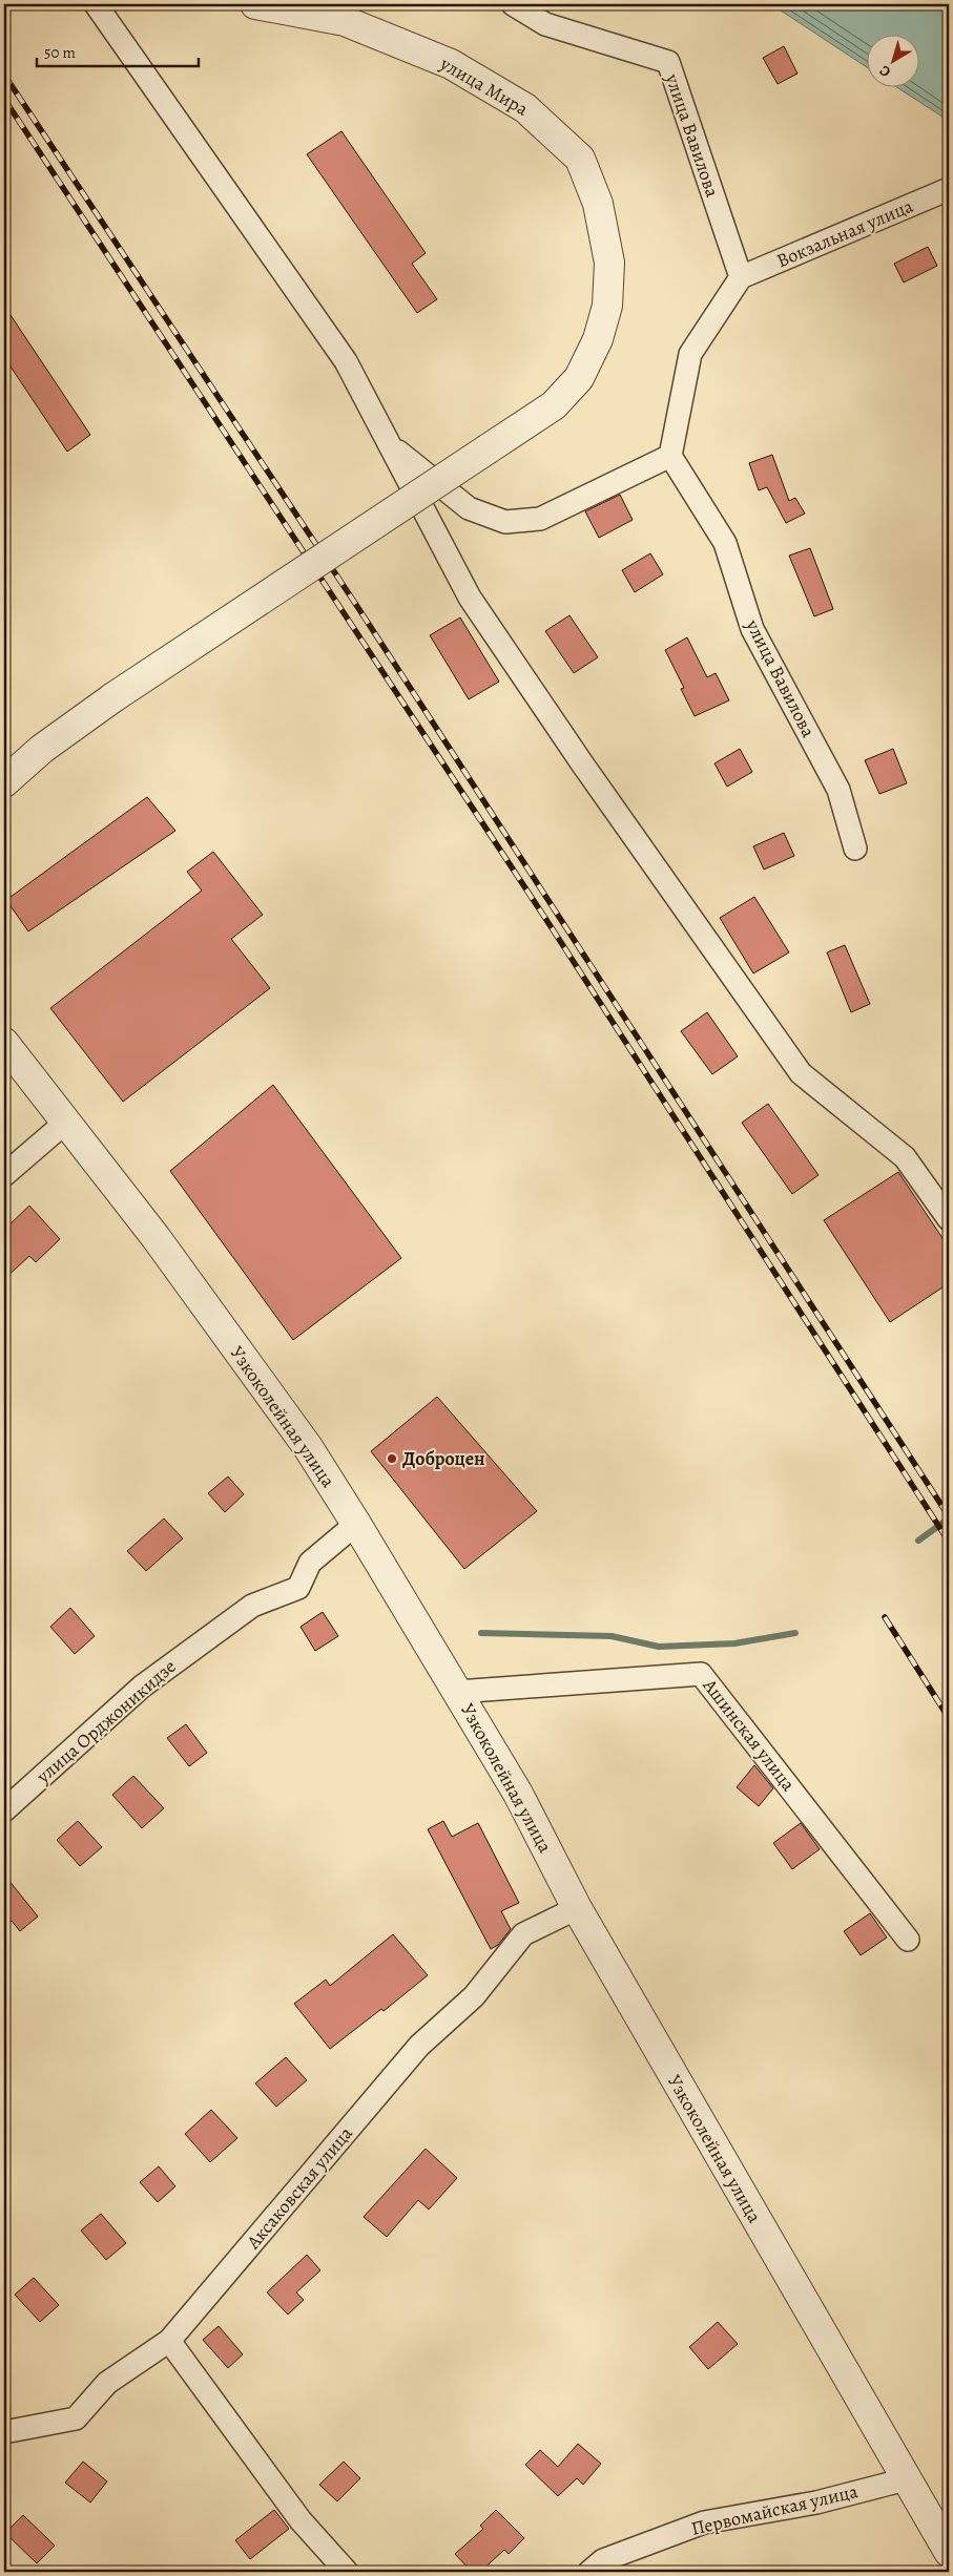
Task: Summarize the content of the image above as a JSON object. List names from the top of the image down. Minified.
{"streets":{"street":["улица Мира","улица Вавилова","Вокзальная улица","Узкоколейная улица","улица Орджоникидзе","Ашинская улица","Аксаковская улица","Первомайская улица"]},"crossings":[["улица Вавилова","Вокзальная улица"],["Узкоколейная улица","улица Орджоникидзе"],["Узкоколейная улица","Ашинская улица"],["Узкоколейная улица","Аксаковская улица"],["Узкоколейная улица","Первомайская улица"]],"places":["Доброцен"],"scale_bar":"50 m","north":"bottom left"}
